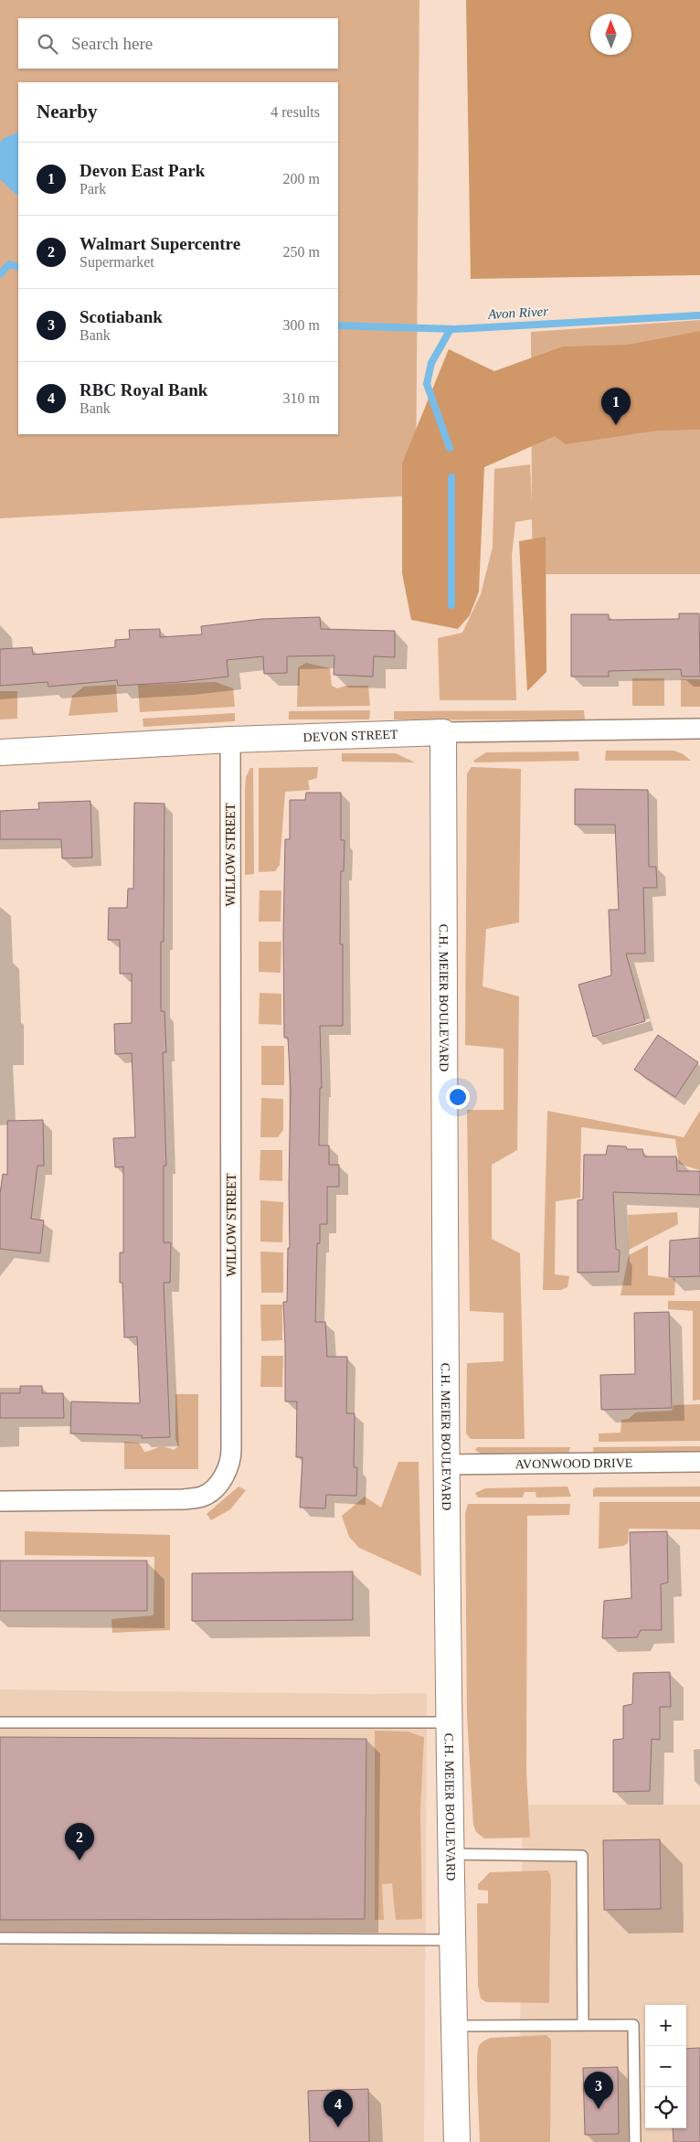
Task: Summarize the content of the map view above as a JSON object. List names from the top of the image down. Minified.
{"streets":{"street":["DEVON STREET","WILLOW STREET","C.H. MEIER BOULEVARD","AVONWOOD DRIVE"]},"crossings":[["DEVON STREET","WILLOW STREET"],["DEVON STREET","C.H. MEIER BOULEVARD"],["C.H. MEIER BOULEVARD","AVONWOOD DRIVE"]],"water":["Avon River"],"north":"top","page":{"search":"Search here","heading":["Nearby","4 results"],"list":[{"mark":"1","name":"Devon East Park","note":"Park","value":"200 m"},{"mark":"2","name":"Walmart Supercentre","note":"Supermarket","value":"250 m"},{"mark":"3","name":"Scotiabank","note":"Bank","value":"300 m"},{"mark":"4","name":"RBC Royal Bank","note":"Bank","value":"310 m"}],"pins":["1","2","3","4"],"map_buttons":["+","−"]}}
